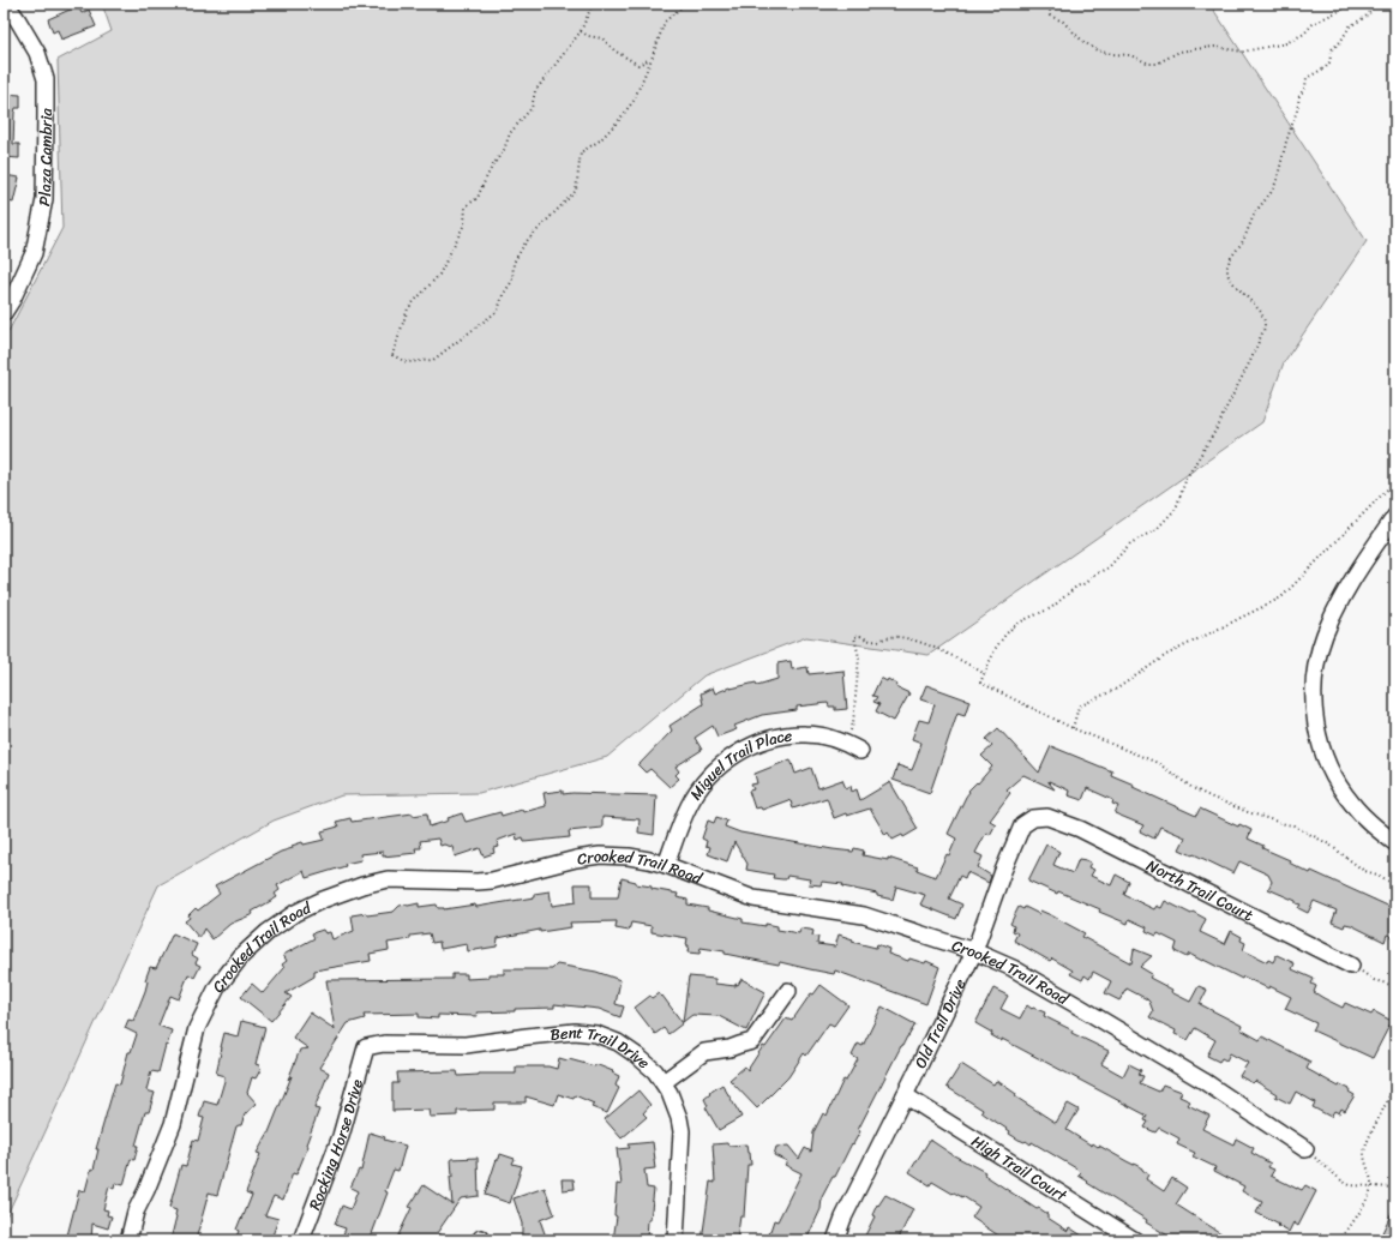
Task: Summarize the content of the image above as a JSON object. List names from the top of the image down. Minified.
{"streets":{"street":["Plaza Cambria","Miguel Trail Place","Crooked Trail Road","North Trail Court","Old Trail Drive","Bent Trail Drive","Rocking Horse Drive","High Trail Court"]},"crossings":[["Miguel Trail Place","Crooked Trail Road"],["Crooked Trail Road","Old Trail Drive"],["North Trail Court","Old Trail Drive"],["Old Trail Drive","High Trail Court"],["Bent Trail Drive","Rocking Horse Drive"]]}
